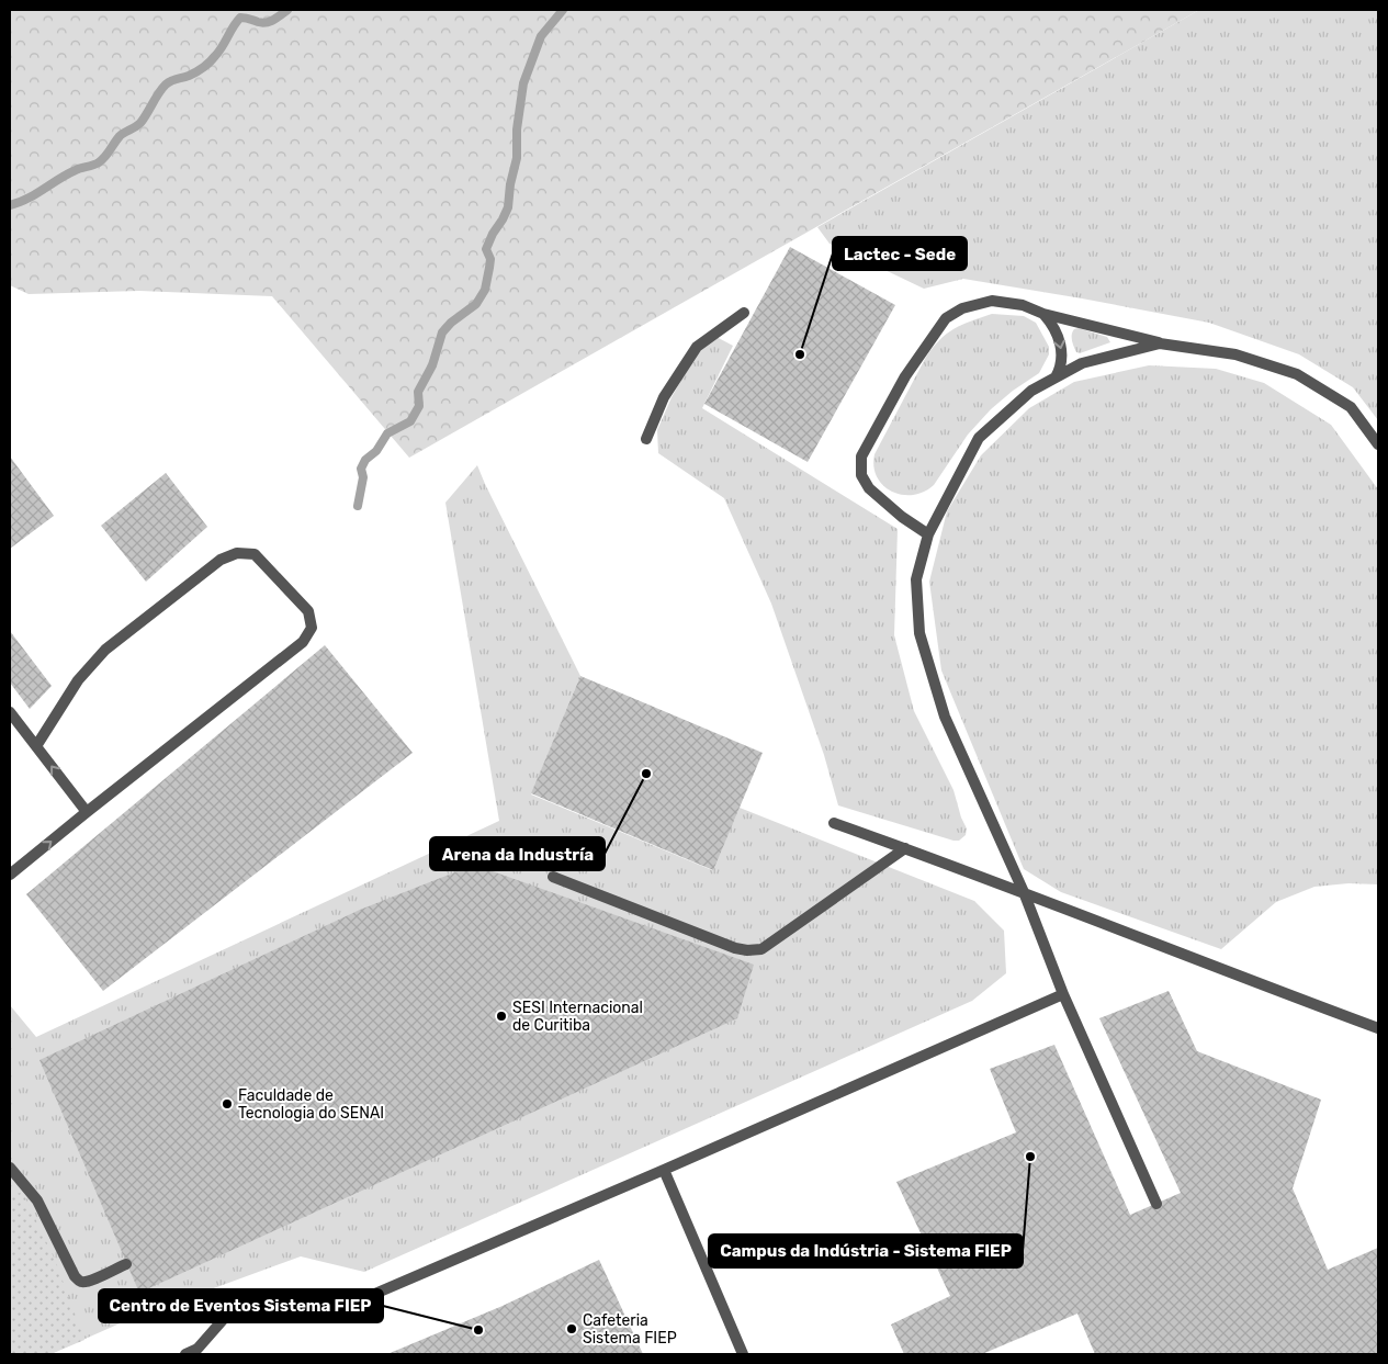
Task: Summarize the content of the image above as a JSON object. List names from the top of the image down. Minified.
{"places":["Lactec - Sede","Arena da Industría","SESI Internacional de Curitiba","Faculdade de Tecnologia do SENAI","Campus da Indústria - Sistema FIEP","Cafeteria Sistema FIEP","Centro de Eventos Sistema FIEP"]}
